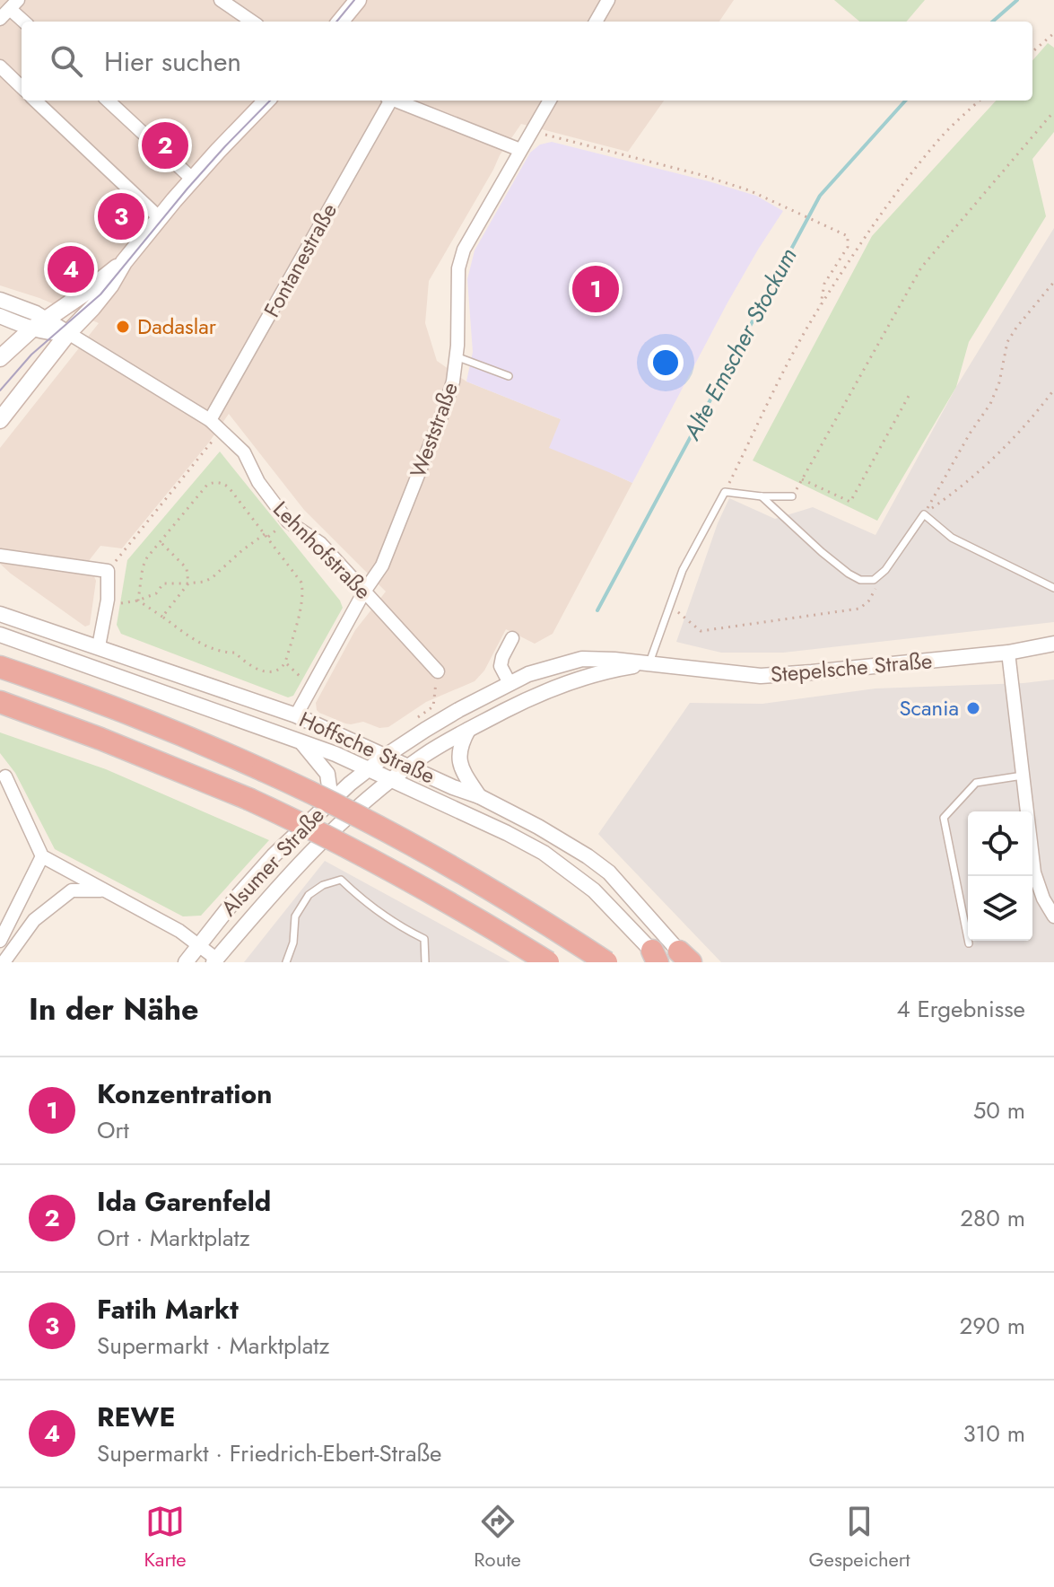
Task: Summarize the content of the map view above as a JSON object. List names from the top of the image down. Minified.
{"streets":{"street":["Fontanestraße","Weststraße","Lehnhofstraße","Stepelsche Straße","Hoffsche Straße","Alsumer Straße"]},"crossings":[["Fontanestraße","Lehnhofstraße"],["Weststraße","Lehnhofstraße"],["Weststraße","Hoffsche Straße"],["Stepelsche Straße","Hoffsche Straße"],["Stepelsche Straße","Alsumer Straße"],["Hoffsche Straße","Alsumer Straße"]],"water":["Alte Emscher Stockum"],"places":["Dadaslar","Scania"],"page":{"search":"Hier suchen","pins":["2","3","4","1"],"heading":["In der Nähe","4 Ergebnisse"],"list":[{"mark":"1","name":"Konzentration","note":"Ort","value":"50 m"},{"mark":"2","name":"Ida Garenfeld","note":"Ort · Marktplatz","value":"280 m"},{"mark":"3","name":"Fatih Markt","note":"Supermarkt · Marktplatz","value":"290 m"},{"mark":"4","name":"REWE","note":"Supermarkt · Friedrich-Ebert-Straße","value":"310 m"}],"nav":["Karte","Route","Gespeichert"]}}
